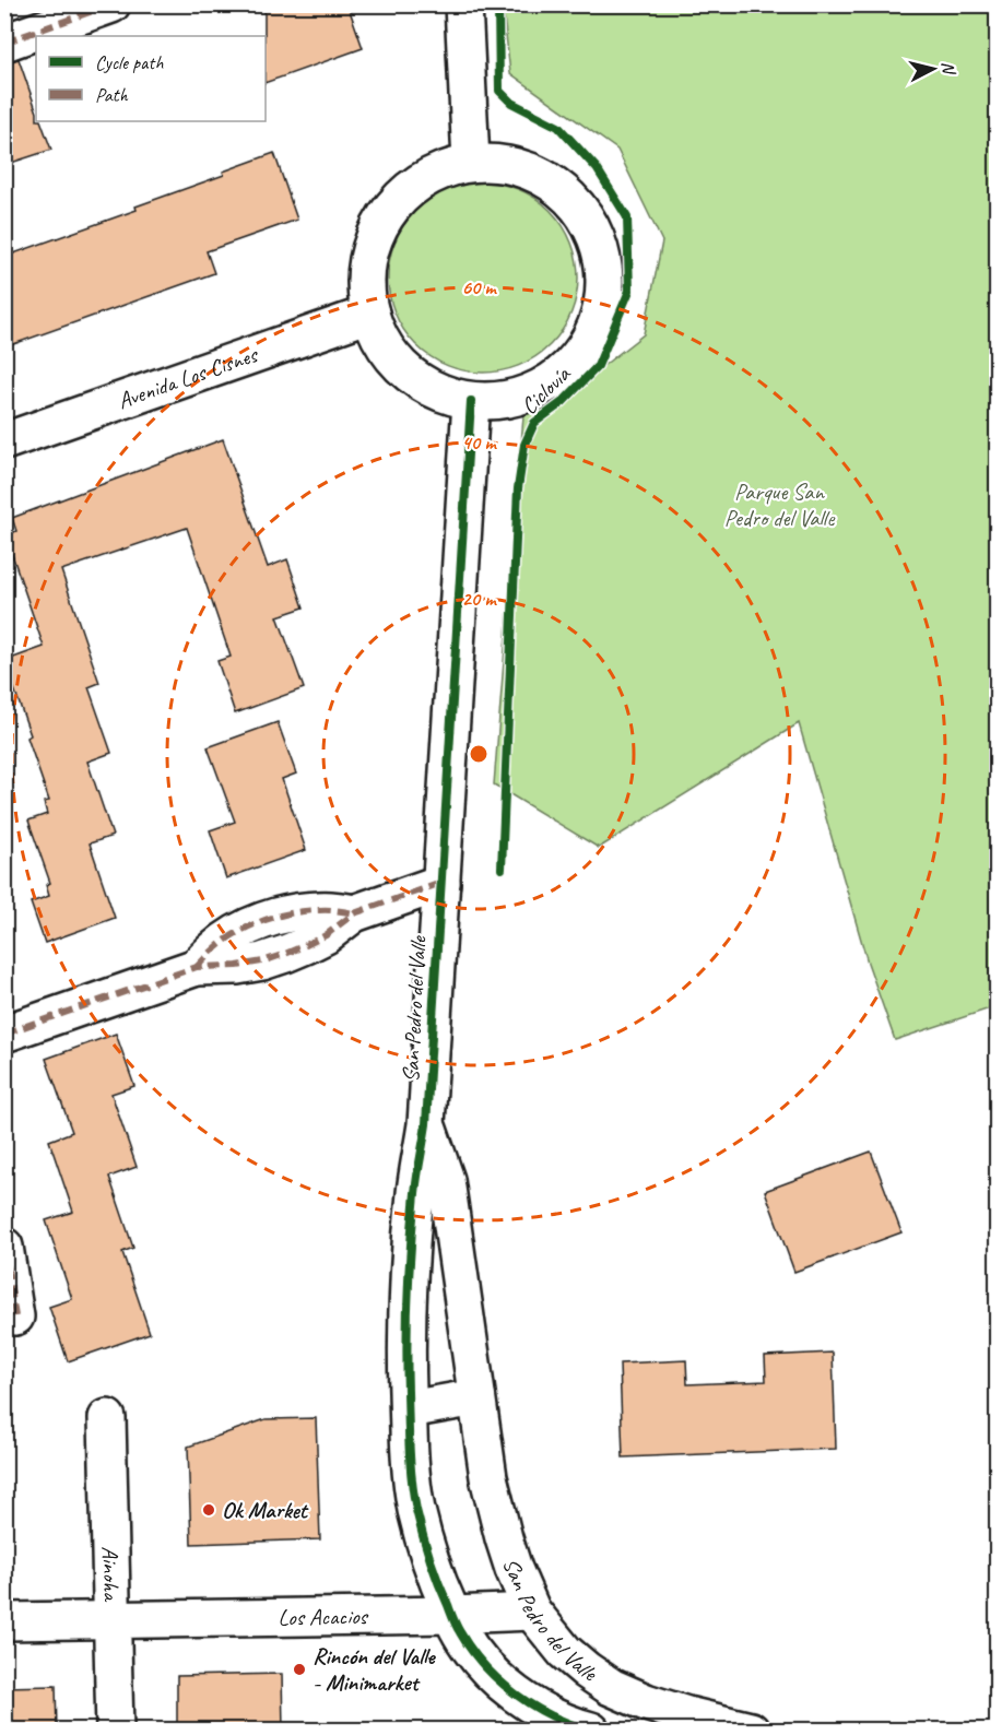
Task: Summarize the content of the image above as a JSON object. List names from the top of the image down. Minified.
{"streets":{"street":["Avenida Los Cisnes","San Pedro del Valle","Ainoha","Los Acacios"],"cycle path":["Ciclovía"]},"crossings":[["San Pedro del Valle","Los Acacios"],["Ainoha","Los Acacios"]],"parks":["Parque San Pedro del Valle"],"places":["Ok Market","Rincón del Valle - Minimarket"],"legend":["Cycle path","Path"],"north":"right","rings":["60 m","40 m","20 m"]}
